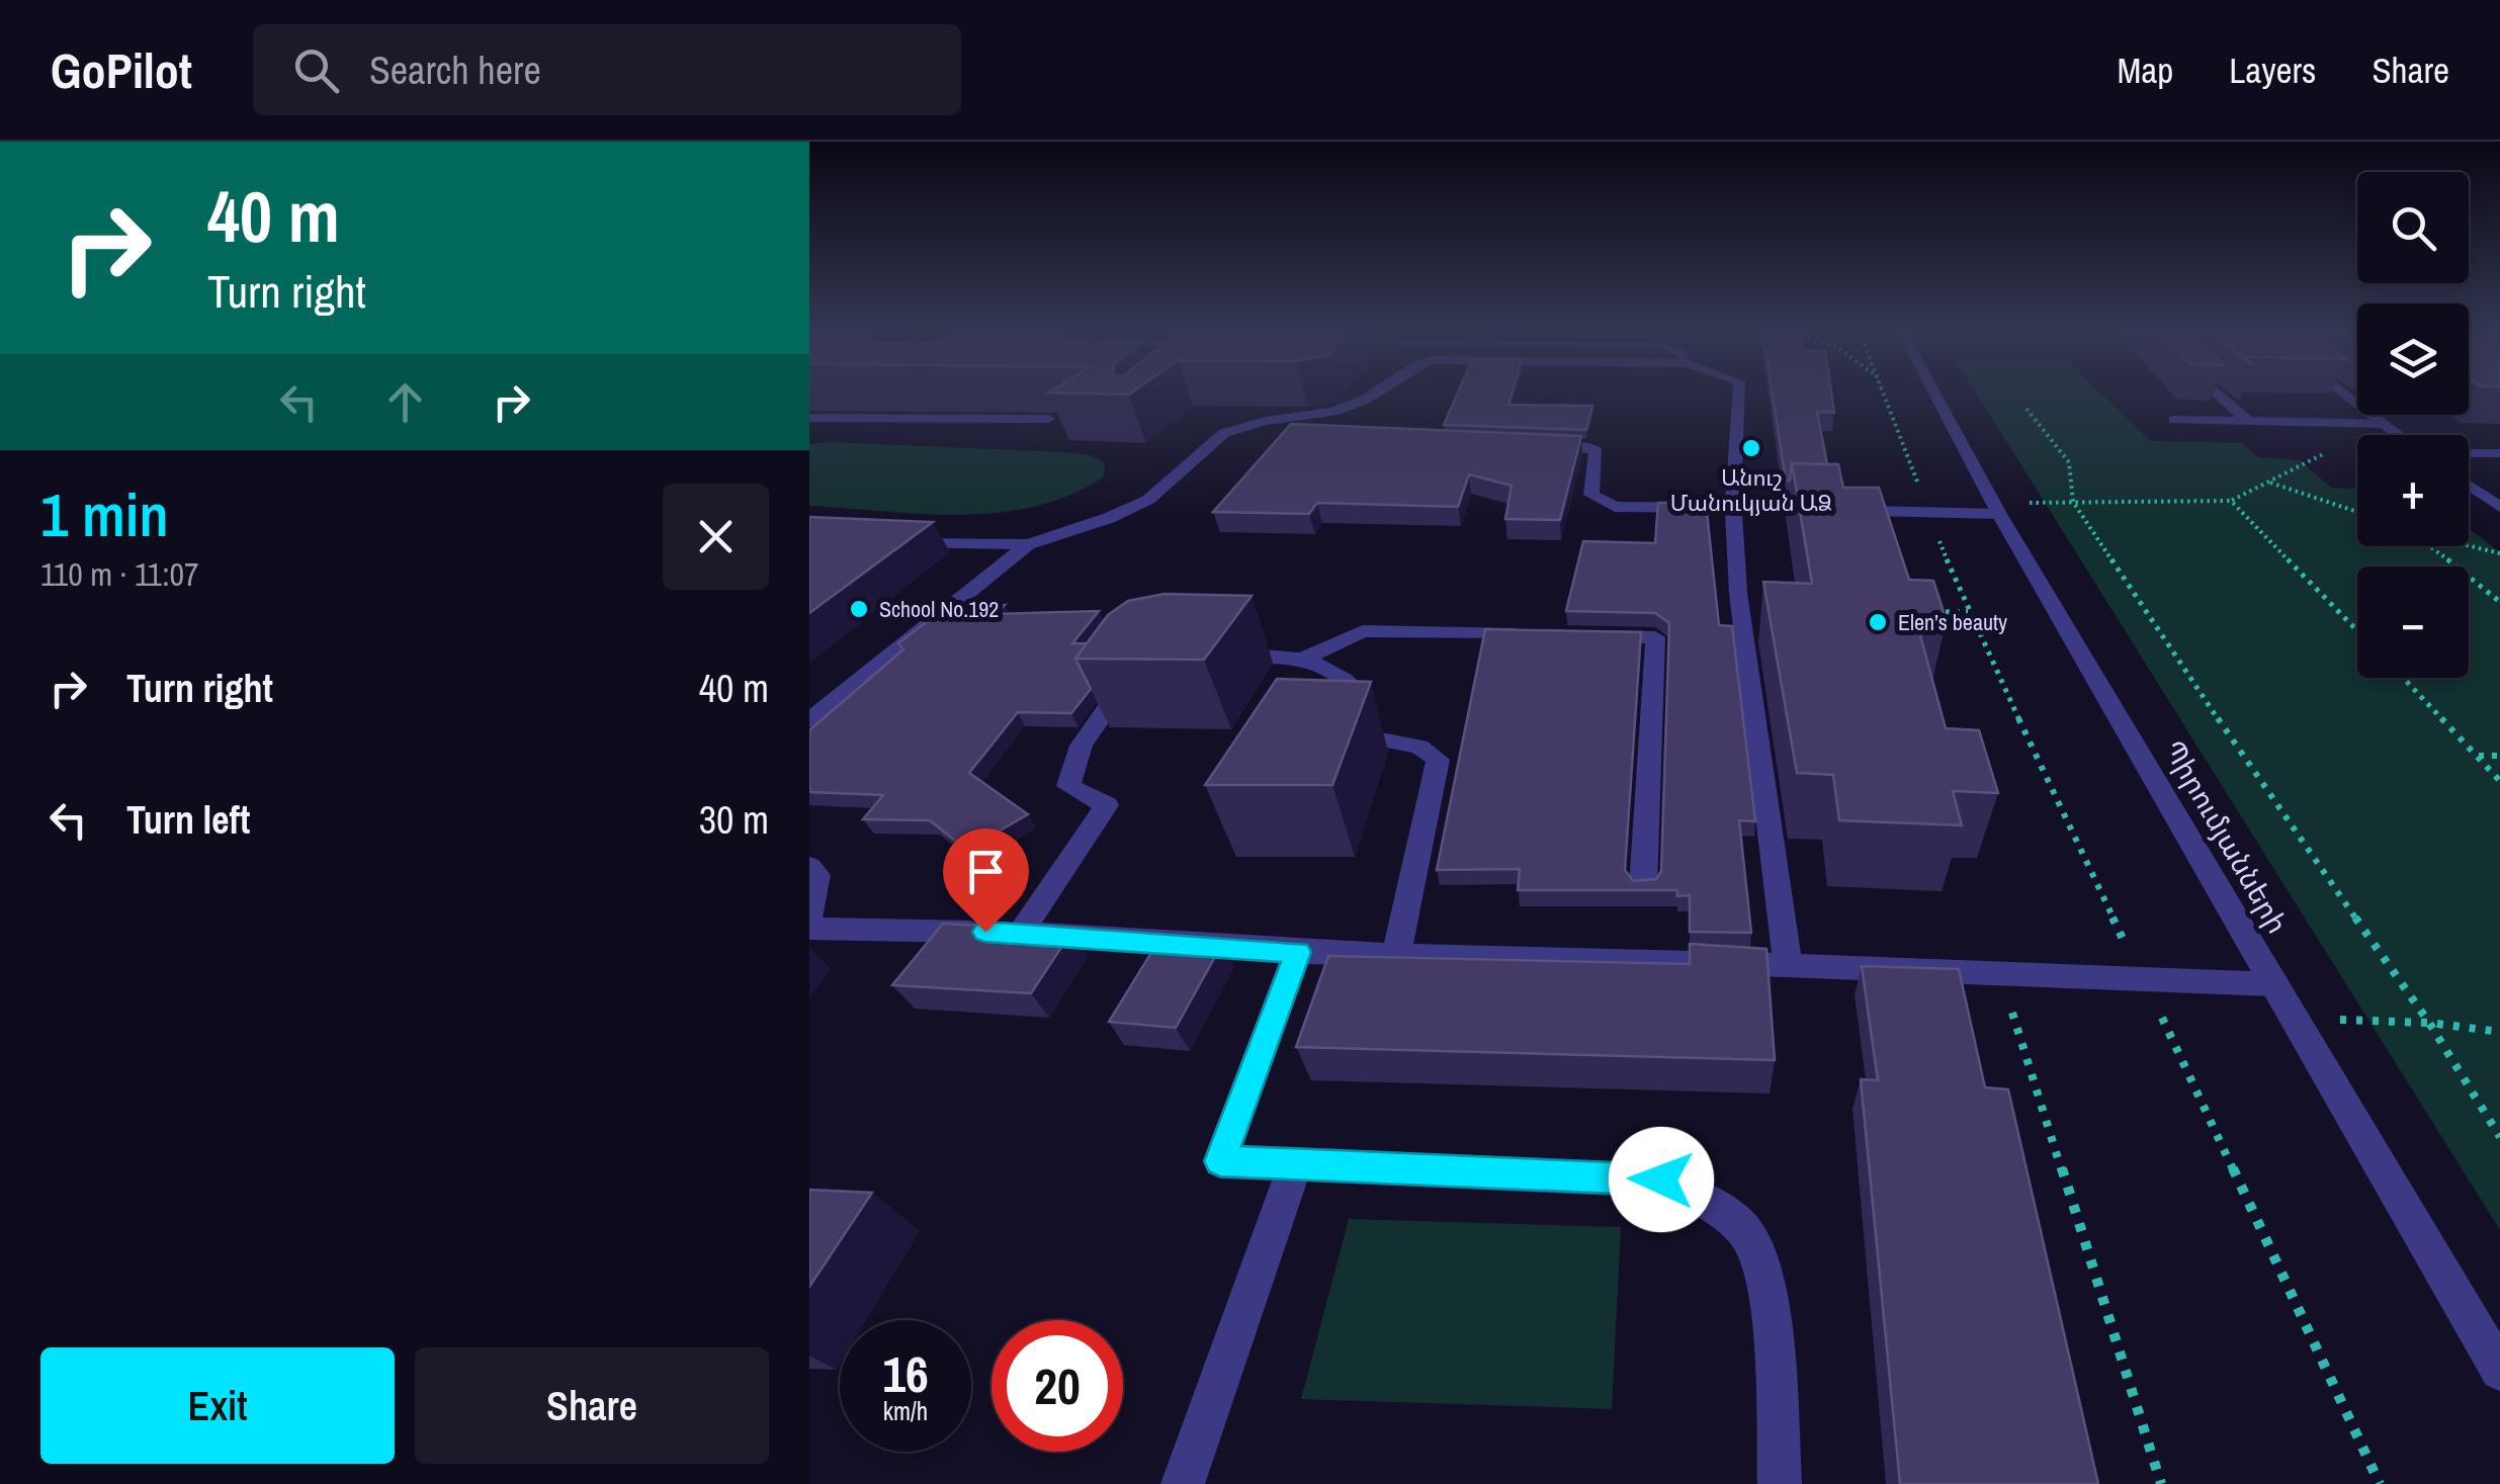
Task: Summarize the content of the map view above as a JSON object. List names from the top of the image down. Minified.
{"streets":{"street":["Պիրումյանների"]},"places":["Անուշ Մանուկյան ԱՁ","School No.192","Elen’s beauty"],"page":{"header":"GoPilot","search":"Search here","nav":["Map","Layers","Share"],"turn":["40 m","Turn right"],"map_buttons":["+","−"],"heading":["1 min","110 m · 11:07"],"list":[{"name":"Turn right","value":"40 m"},{"name":"Turn left","value":"30 m"}],"speed":"16 km/h","limit":"20","buttons":["Exit","Share"]}}
